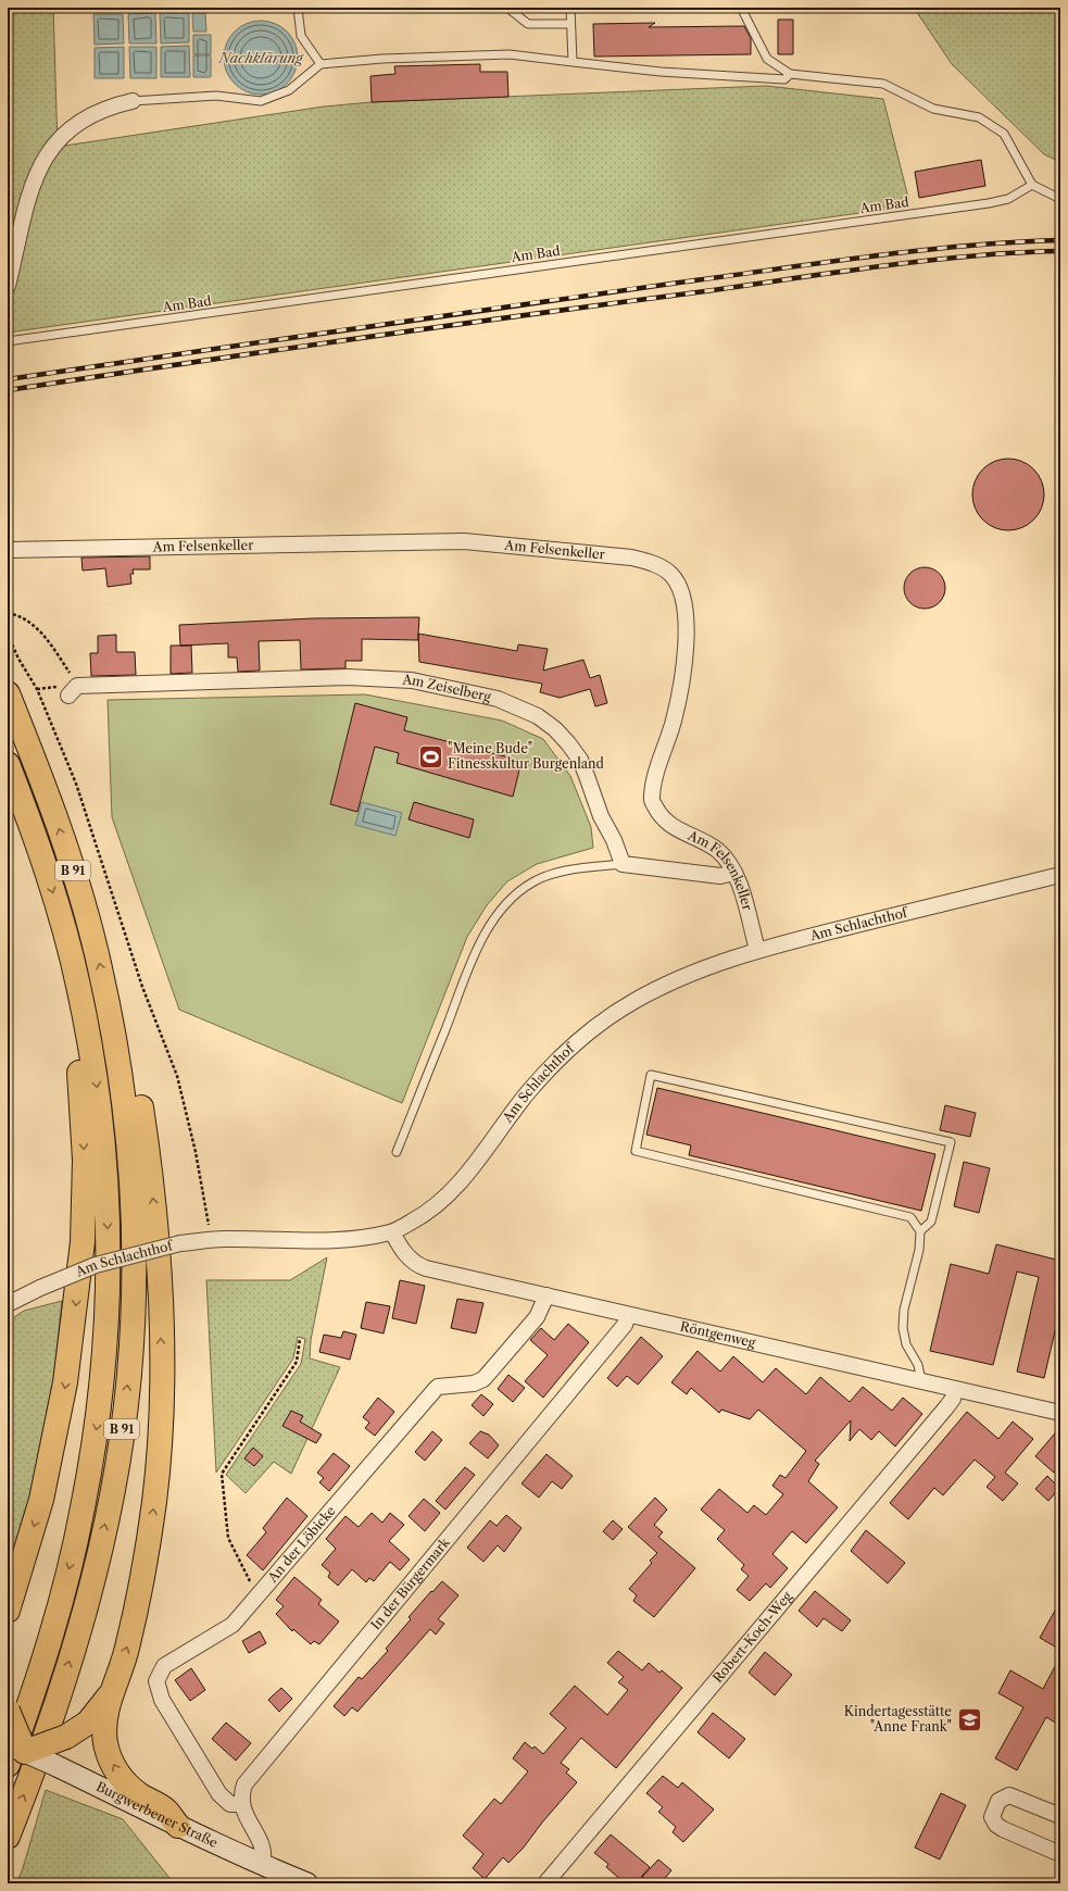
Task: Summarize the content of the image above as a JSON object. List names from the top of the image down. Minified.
{"streets":{"highway":["B 91"],"main road":["Burgwerbener Straße"],"street":["Am Felsenkeller","Am Zeiselberg","Am Schlachthof","Röntgenweg","An der Löbicke","In der Bürgermark","Robert-Koch-Weg"],"lane":["Am Bad"]},"crossings":[["Am Felsenkeller","Am Schlachthof"],["B 91","Burgwerbener Straße"],["Am Schlachthof","Röntgenweg"],["Röntgenweg","An der Löbicke"],["Röntgenweg","In der Bürgermark"],["Röntgenweg","Robert-Koch-Weg"],["An der Löbicke","In der Bürgermark"]],"water":["Nachklärung"],"places":{"sports":["\"Meine Bude\" Fitnesskultur Burgenland"],"school or university":["Kindertagesstätte \"Anne Frank\""]}}
